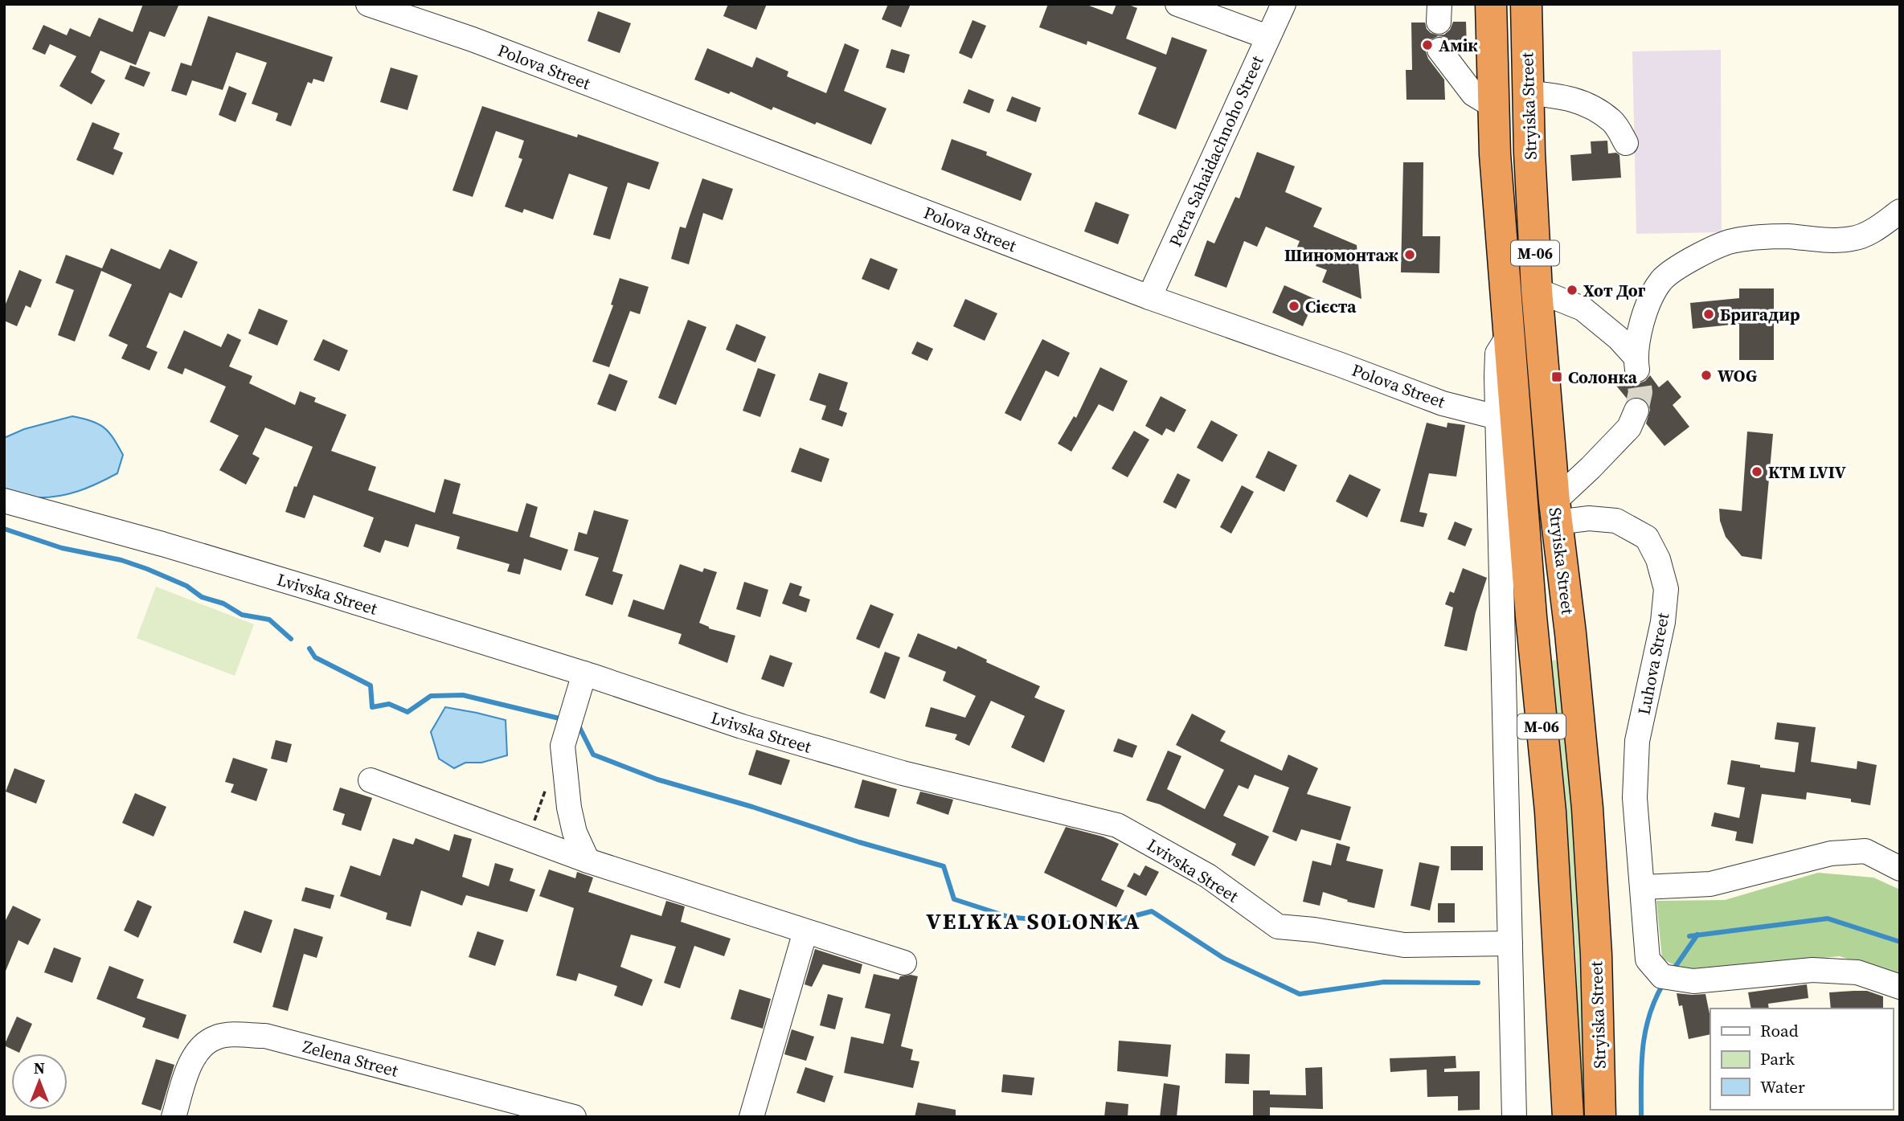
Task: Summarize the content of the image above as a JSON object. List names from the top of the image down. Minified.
{"streets":{"highway":["Stryiska Street","М-06"],"street":["Polova Street","Petra Sahaidachnoho Street","Lvivska Street","Luhova Street","Zelena Street"]},"crossings":[["Polova Street","Petra Sahaidachnoho Street"],["Stryiska Street","Luhova Street"]],"districts":["VELYKA SOLONKA"],"places":{"other":["Амік","Шиномонтаж","Хот Дог","Сієста","Бригадир","WOG","KTM LVIV"],"transit":["Солонка"]},"legend":["Road","Park","Water"],"north":"top"}
